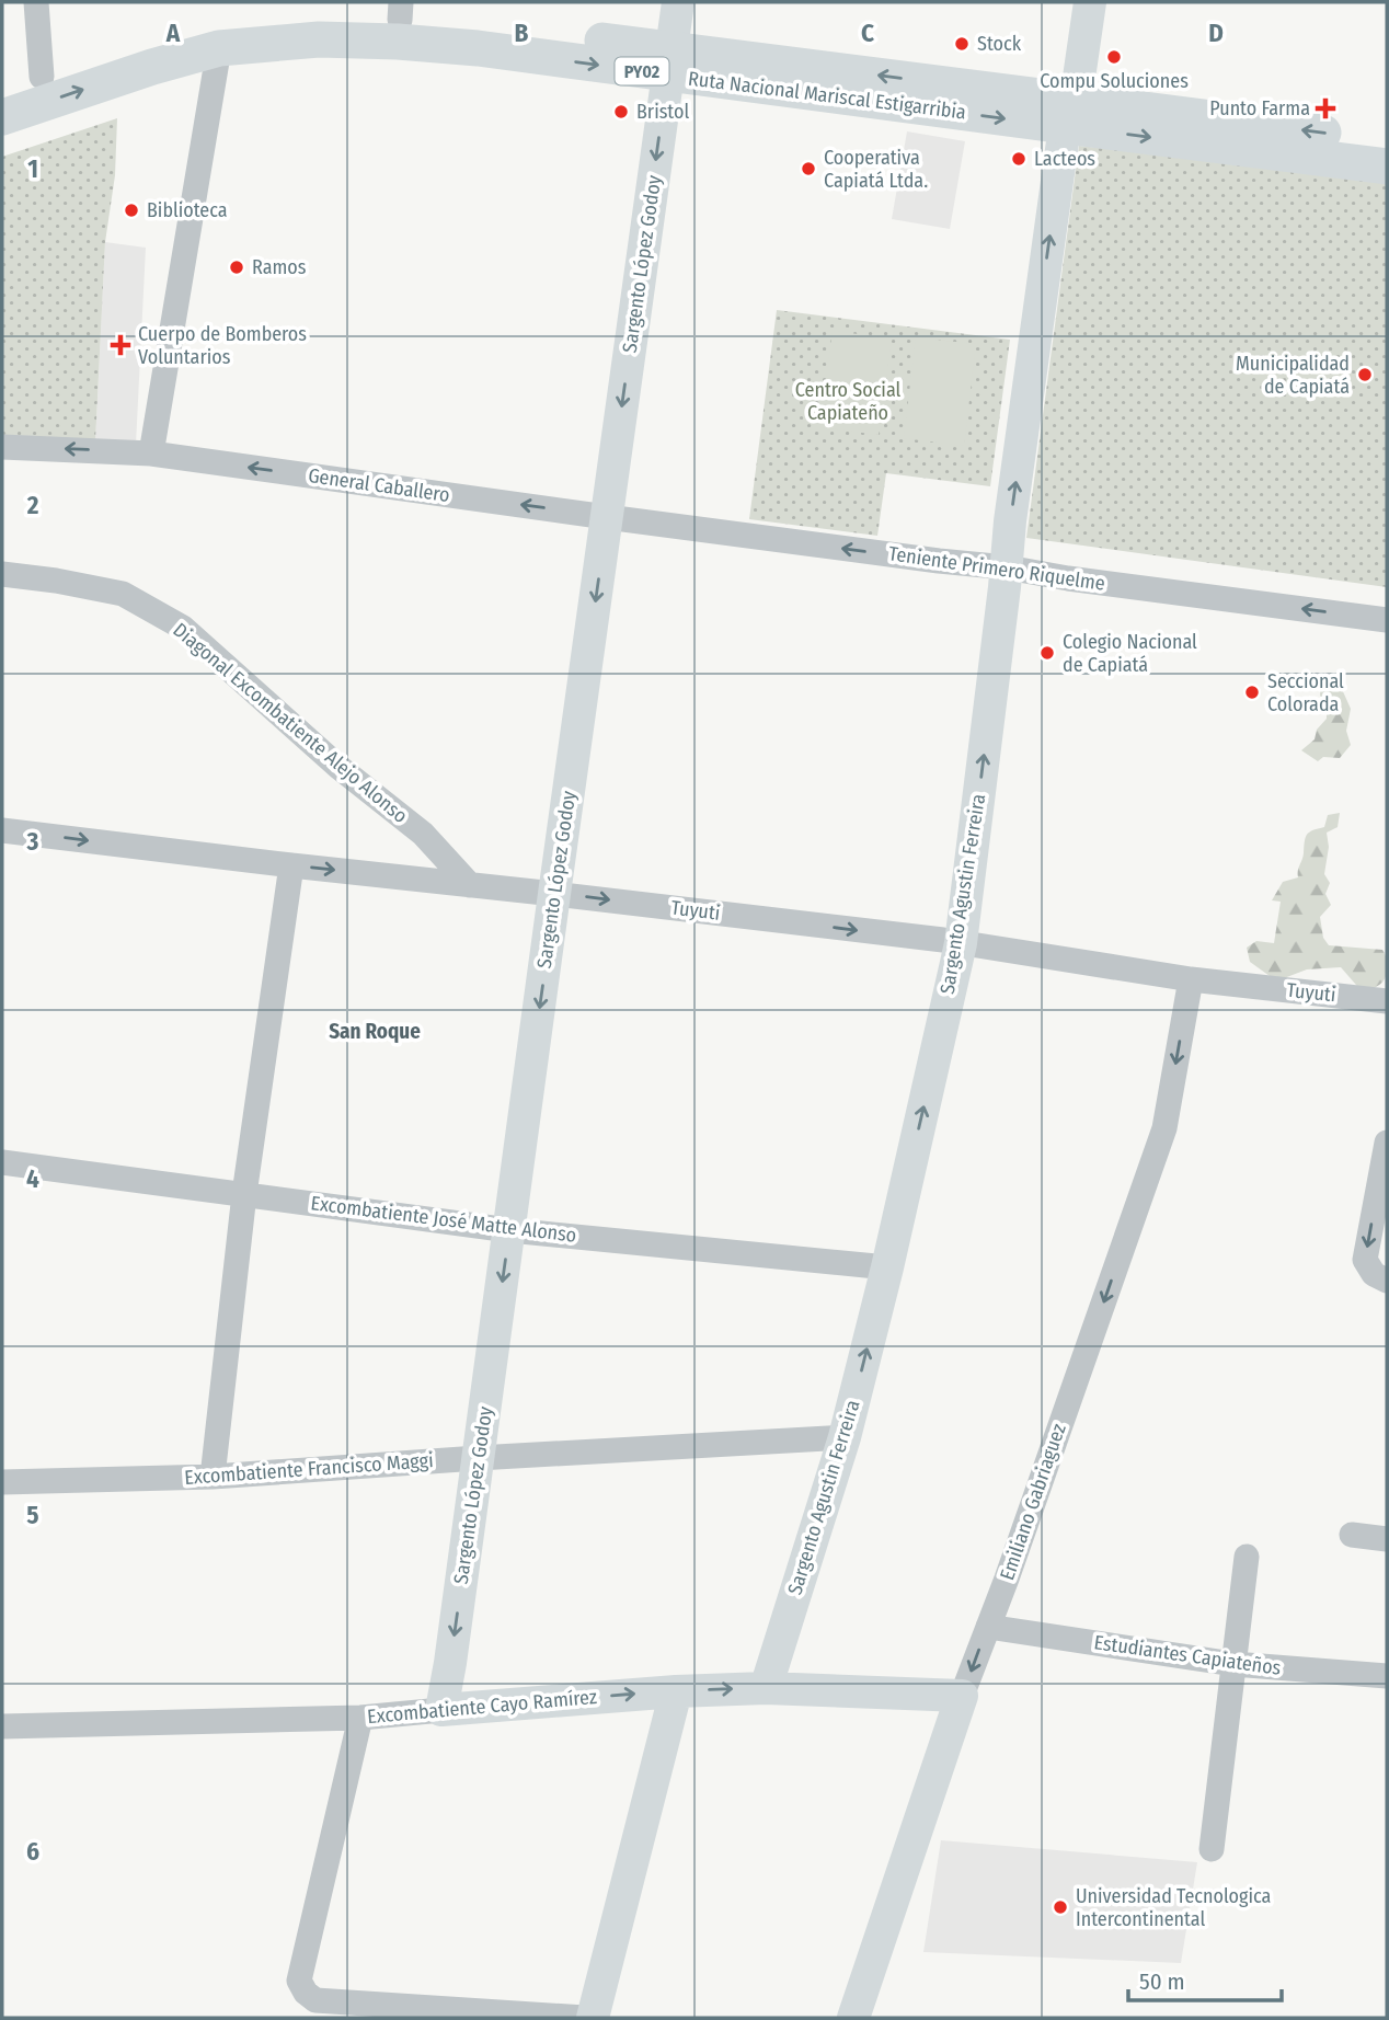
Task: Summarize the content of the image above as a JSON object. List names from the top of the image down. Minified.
{"streets":{"highway":["PY02","Ruta Nacional Mariscal Estigarribia"],"main road":["Sargento López Godoy","Sargento Agustin Ferreira","Emiliano Gabriaguez","Excombatiente Cayo Ramírez"],"street":["General Caballero","Teniente Primero Riquelme","Diagonal Excombatiente Alejo Alonso","Tuyuti","Excombatiente José Matte Alonso","Excombatiente Francisco Maggi","Estudiantes Capiateños"]},"crossings":[["Ruta Nacional Mariscal Estigarribia","Sargento López Godoy"],["Ruta Nacional Mariscal Estigarribia","Sargento Agustin Ferreira"],["Sargento López Godoy","General Caballero"],["Sargento López Godoy","Teniente Primero Riquelme"],["Sargento López Godoy","Tuyuti"],["Sargento López Godoy","Excombatiente José Matte Alonso"],["Sargento López Godoy","Excombatiente Francisco Maggi"],["Sargento López Godoy","Excombatiente Cayo Ramírez"],["General Caballero","Teniente Primero Riquelme"],["Teniente Primero Riquelme","Sargento Agustin Ferreira"],["Diagonal Excombatiente Alejo Alonso","Tuyuti"],["Sargento Agustin Ferreira","Tuyuti"],["Sargento Agustin Ferreira","Excombatiente José Matte Alonso"],["Sargento Agustin Ferreira","Excombatiente Francisco Maggi"],["Sargento Agustin Ferreira","Excombatiente Cayo Ramírez"],["Tuyuti","Emiliano Gabriaguez"],["Emiliano Gabriaguez","Estudiantes Capiateños"],["Emiliano Gabriaguez","Excombatiente Cayo Ramírez"]],"one_way":["Sargento López Godoy","General Caballero","Teniente Primero Riquelme","Sargento Agustin Ferreira","Tuyuti","Emiliano Gabriaguez"],"districts":["San Roque"],"parks":["Centro Social Capiateño"],"places":{"other":["Stock","Compu Soluciones","Bristol","Lacteos","Cooperativa Capiatá Ltda.","Biblioteca","Ramos","Municipalidad de Capiatá","Colegio Nacional de Capiatá","Seccional Colorada","Universidad Tecnologica Intercontinental"],"health":["Punto Farma","Cuerpo de Bomberos Voluntarios"]},"scale_bar":"50 m","grid":{"columns":["A","B","C","D"],"rows":["1","2","3","4","5","6"]}}
